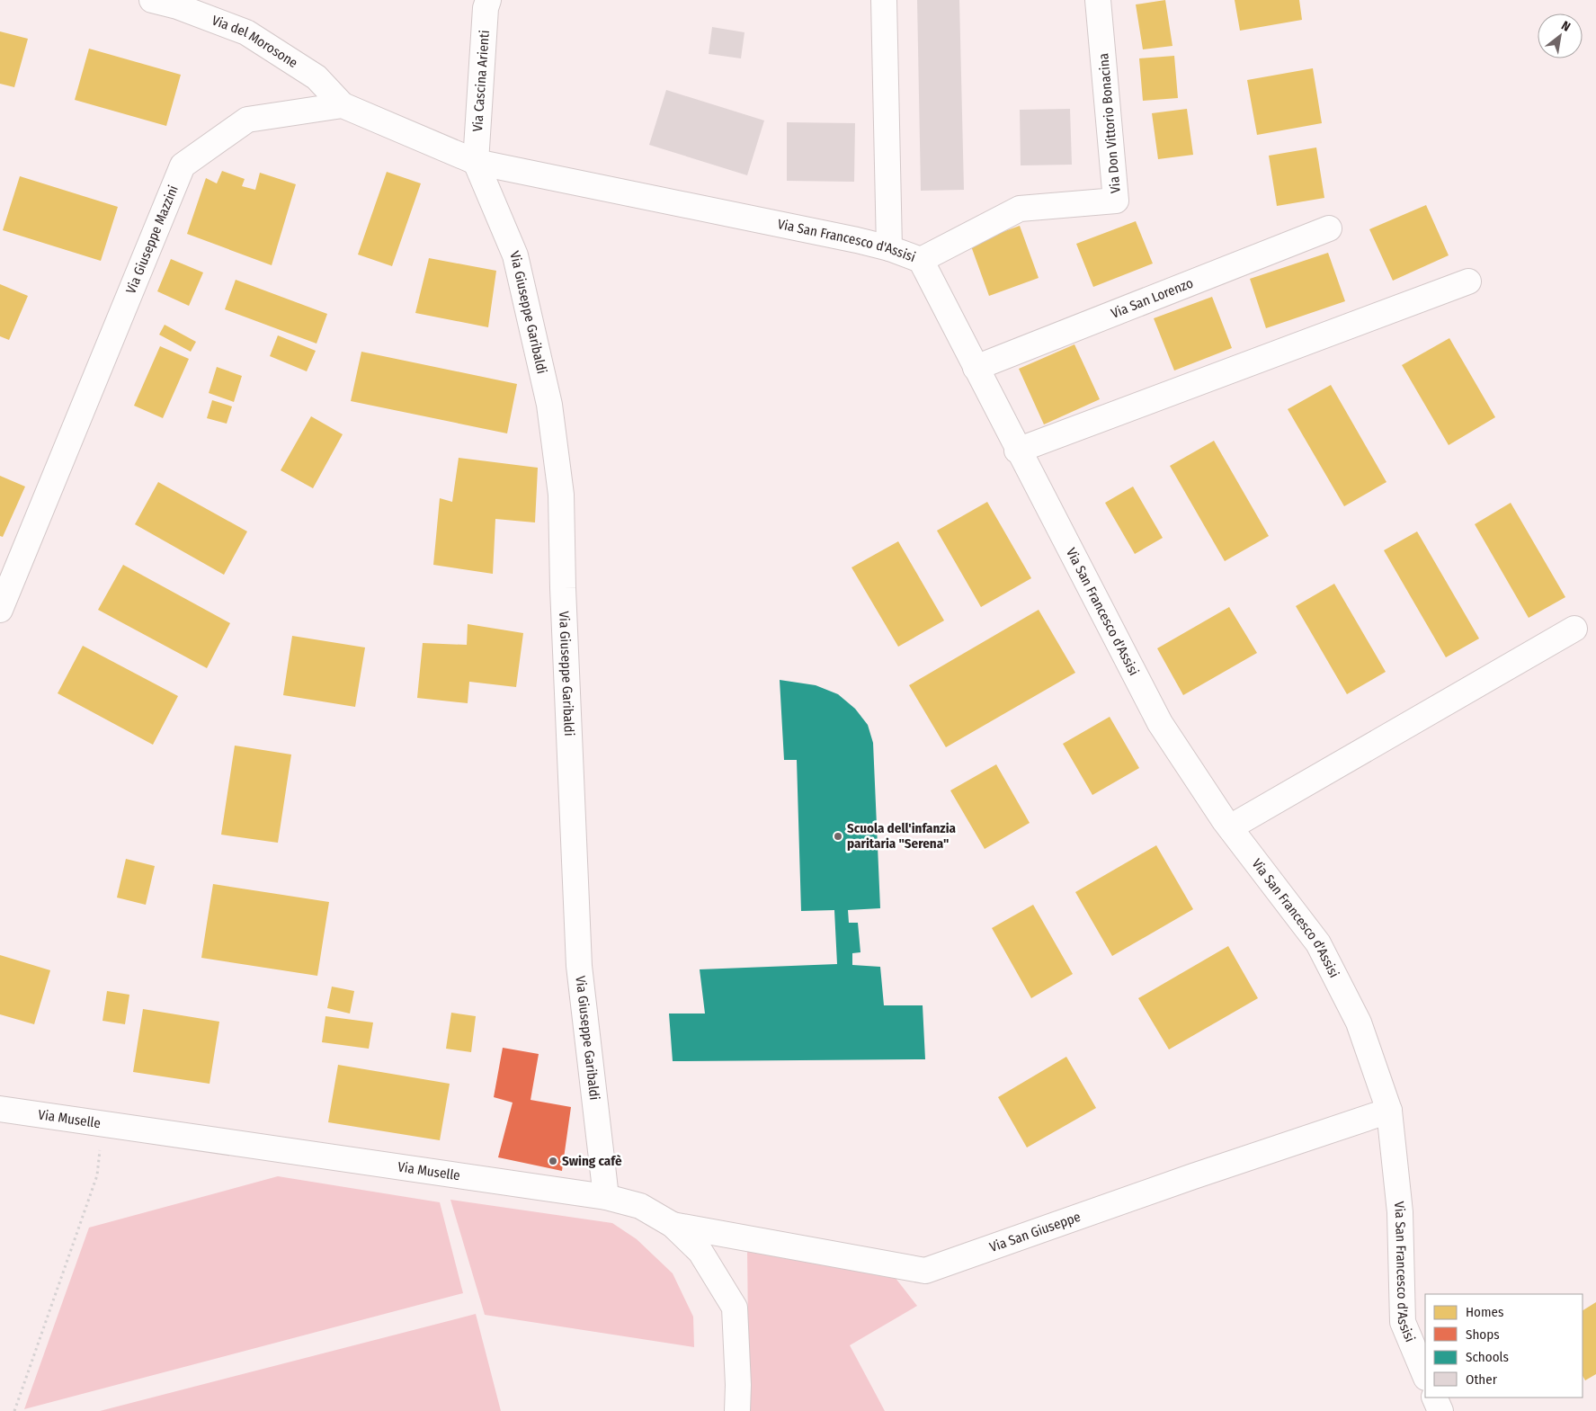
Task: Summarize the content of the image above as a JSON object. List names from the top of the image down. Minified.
{"streets":{"street":["Via del Morosone","Via Cascina Arienti","Via Don Vittorio Bonacina","Via Giuseppe Mazzini","Via San Francesco d'Assisi","Via San Lorenzo","Via Giuseppe Garibaldi","Via Muselle","Via San Giuseppe"]},"crossings":[["Via del Morosone","Via Giuseppe Mazzini"],["Via Cascina Arienti","Via San Francesco d'Assisi"],["Via Cascina Arienti","Via Giuseppe Garibaldi"],["Via Don Vittorio Bonacina","Via San Francesco d'Assisi"],["Via San Francesco d'Assisi","Via San Lorenzo"],["Via San Francesco d'Assisi","Via Giuseppe Garibaldi"],["Via San Francesco d'Assisi","Via San Giuseppe"],["Via Giuseppe Garibaldi","Via Muselle"],["Via Muselle","Via San Giuseppe"]],"places":["Scuola dell'infanzia paritaria \"Serena\"","Swing cafè"],"legend":["Homes","Shops","Schools","Other"],"north":"top right"}
